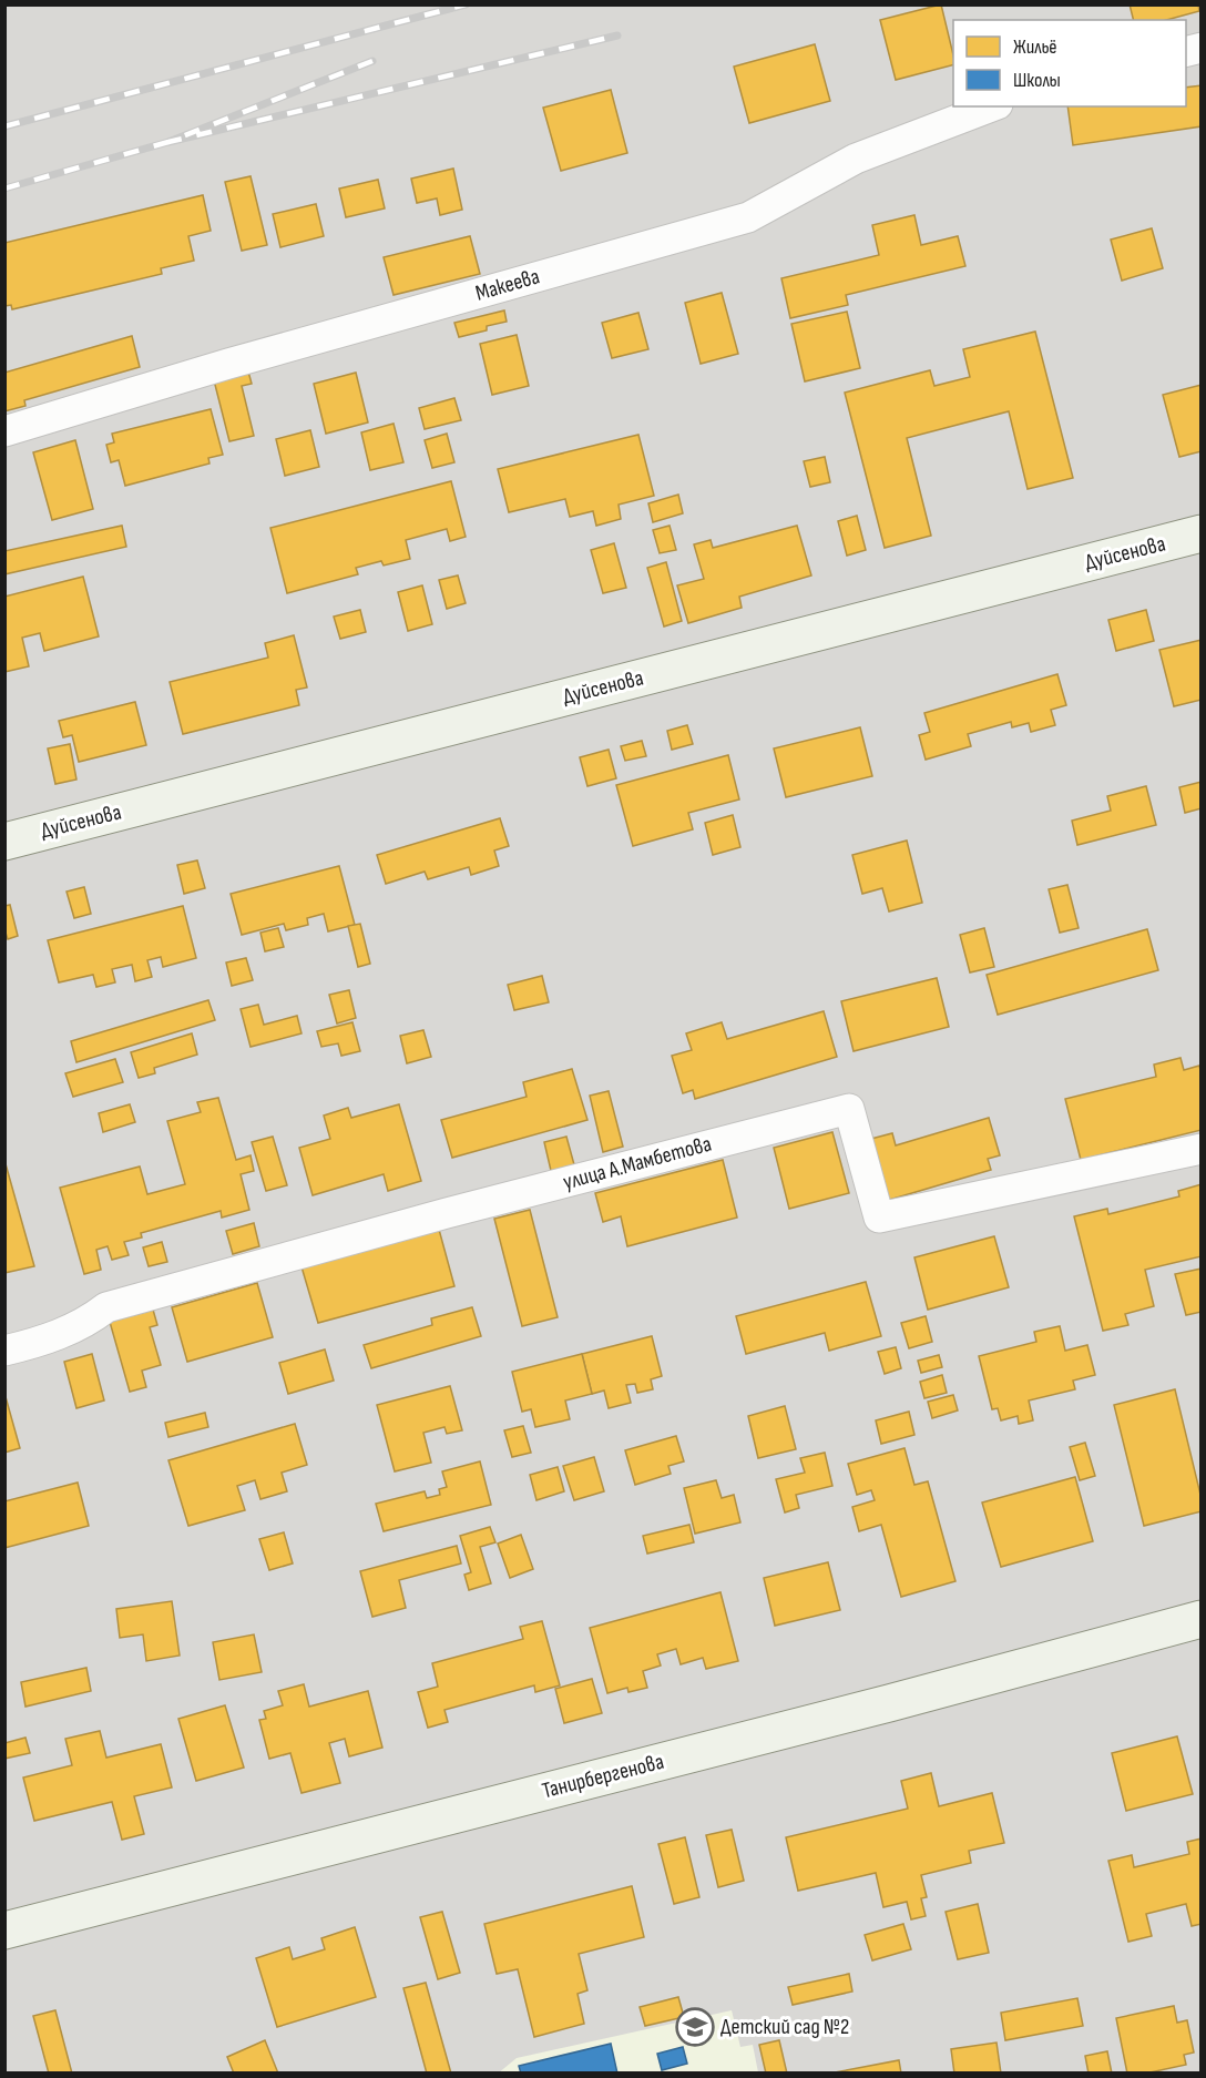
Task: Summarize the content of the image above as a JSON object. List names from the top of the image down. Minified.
{"streets":{"street":["Макеева","Дуйсенова","улица А.Мамбетова","Танирбергенова"]},"places":{"school or university":["Детский сад №2"]},"legend":["Жильё","Школы"]}
